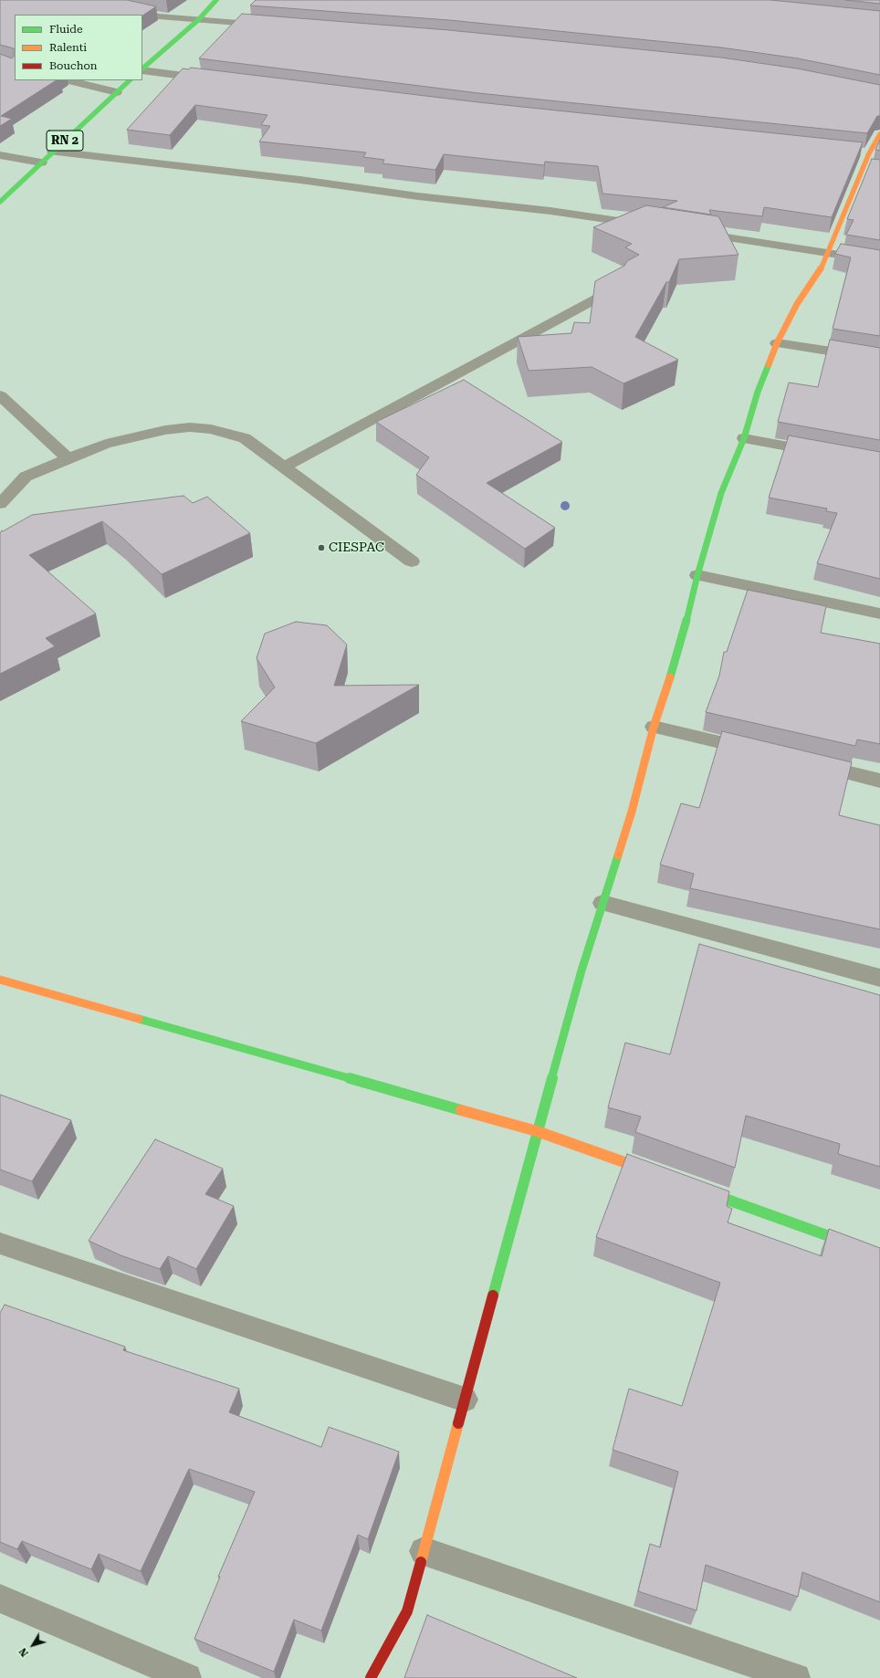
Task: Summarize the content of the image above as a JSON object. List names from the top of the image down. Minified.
{"streets":{"main road":["RN 2"]},"places":["CIESPAC"],"legend":["Fluide","Ralenti","Bouchon"],"north":"bottom left"}
